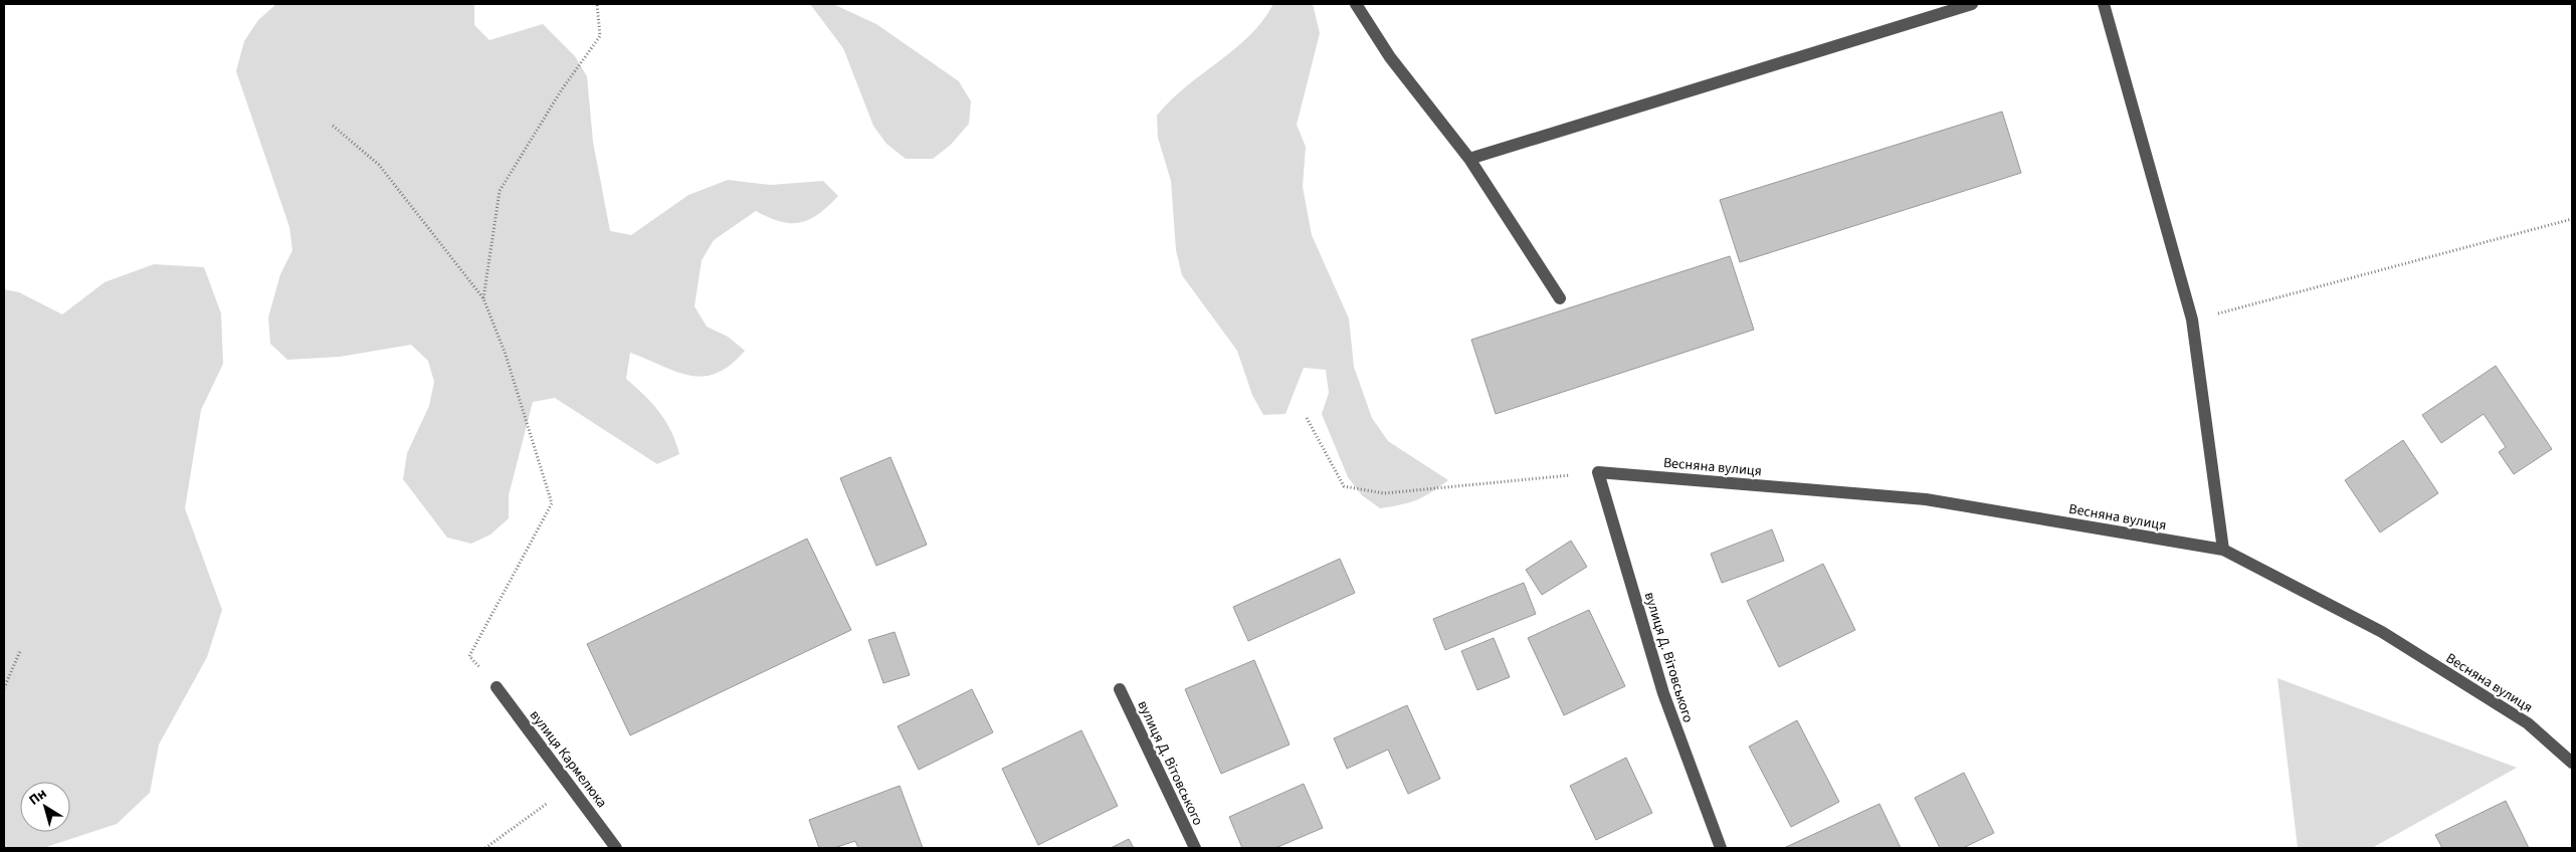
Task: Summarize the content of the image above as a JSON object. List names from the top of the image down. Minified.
{"streets":{"street":["Весняна вулиця","вулиця Д. Вітовського","вулиця Кармелюка"]},"crossings":[["Весняна вулиця","вулиця Д. Вітовського"]],"north":"top left"}
